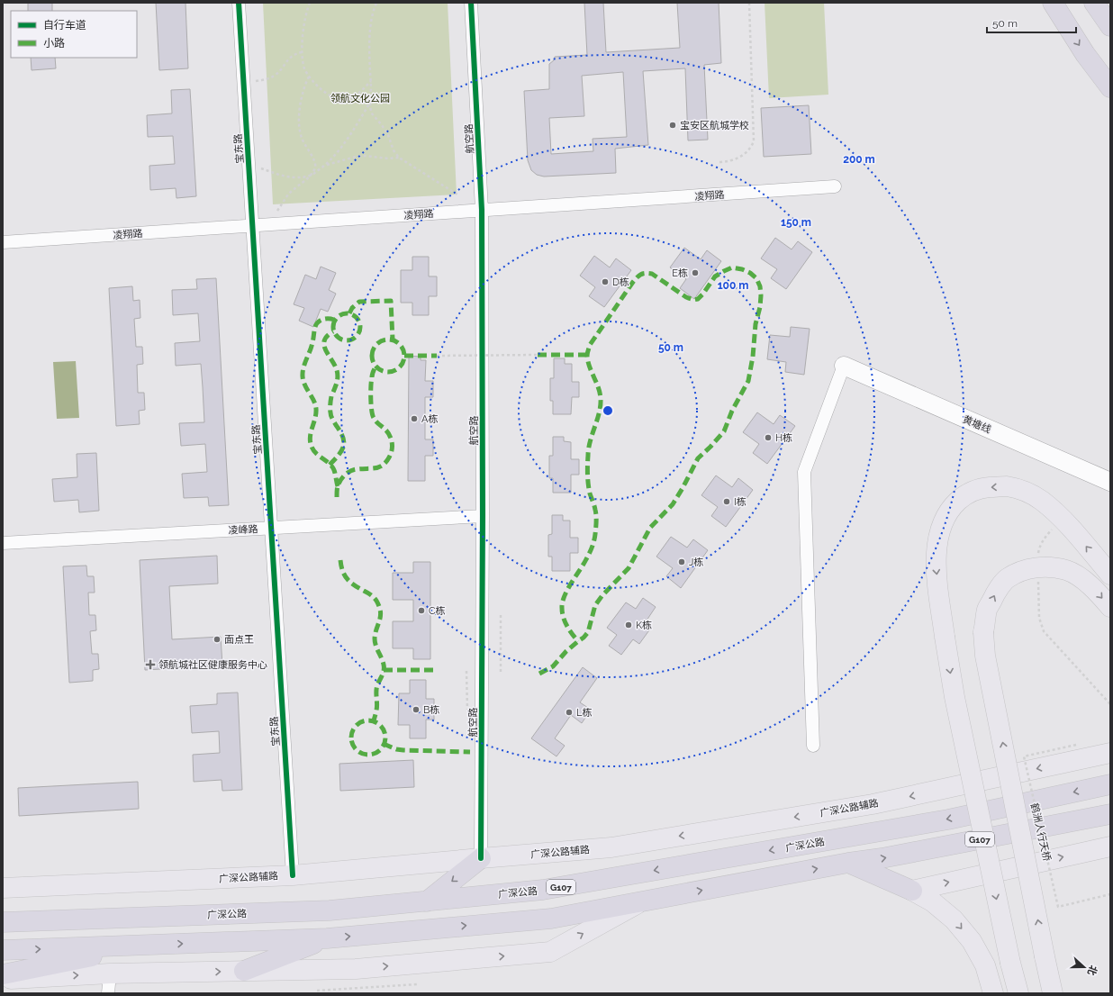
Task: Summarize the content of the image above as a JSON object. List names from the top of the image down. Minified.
{"streets":{"highway":["G107","广深公路"],"main road":["广深公路辅路"],"street":["航空路","宝东路","凌翔路","黄塘线","凌峰路"],"path":["鹤洲人行天桥"]},"crossings":[["航空路","凌翔路"],["航空路","凌峰路"],["航空路","广深公路辅路"],["宝东路","凌翔路"],["宝东路","凌峰路"],["宝东路","广深公路辅路"]],"parks":["领航文化公园"],"places":{"other":["宝安区航城学校","E栋","D栋","A栋","H栋","I栋","J栋","C栋","K栋","面点王","B栋","L栋"],"health":["领航城社区健康服务中心"]},"legend":["自行车道","小路"],"scale_bar":"50 m","north":"right","rings":["200 m","150 m","100 m","50 m"]}
